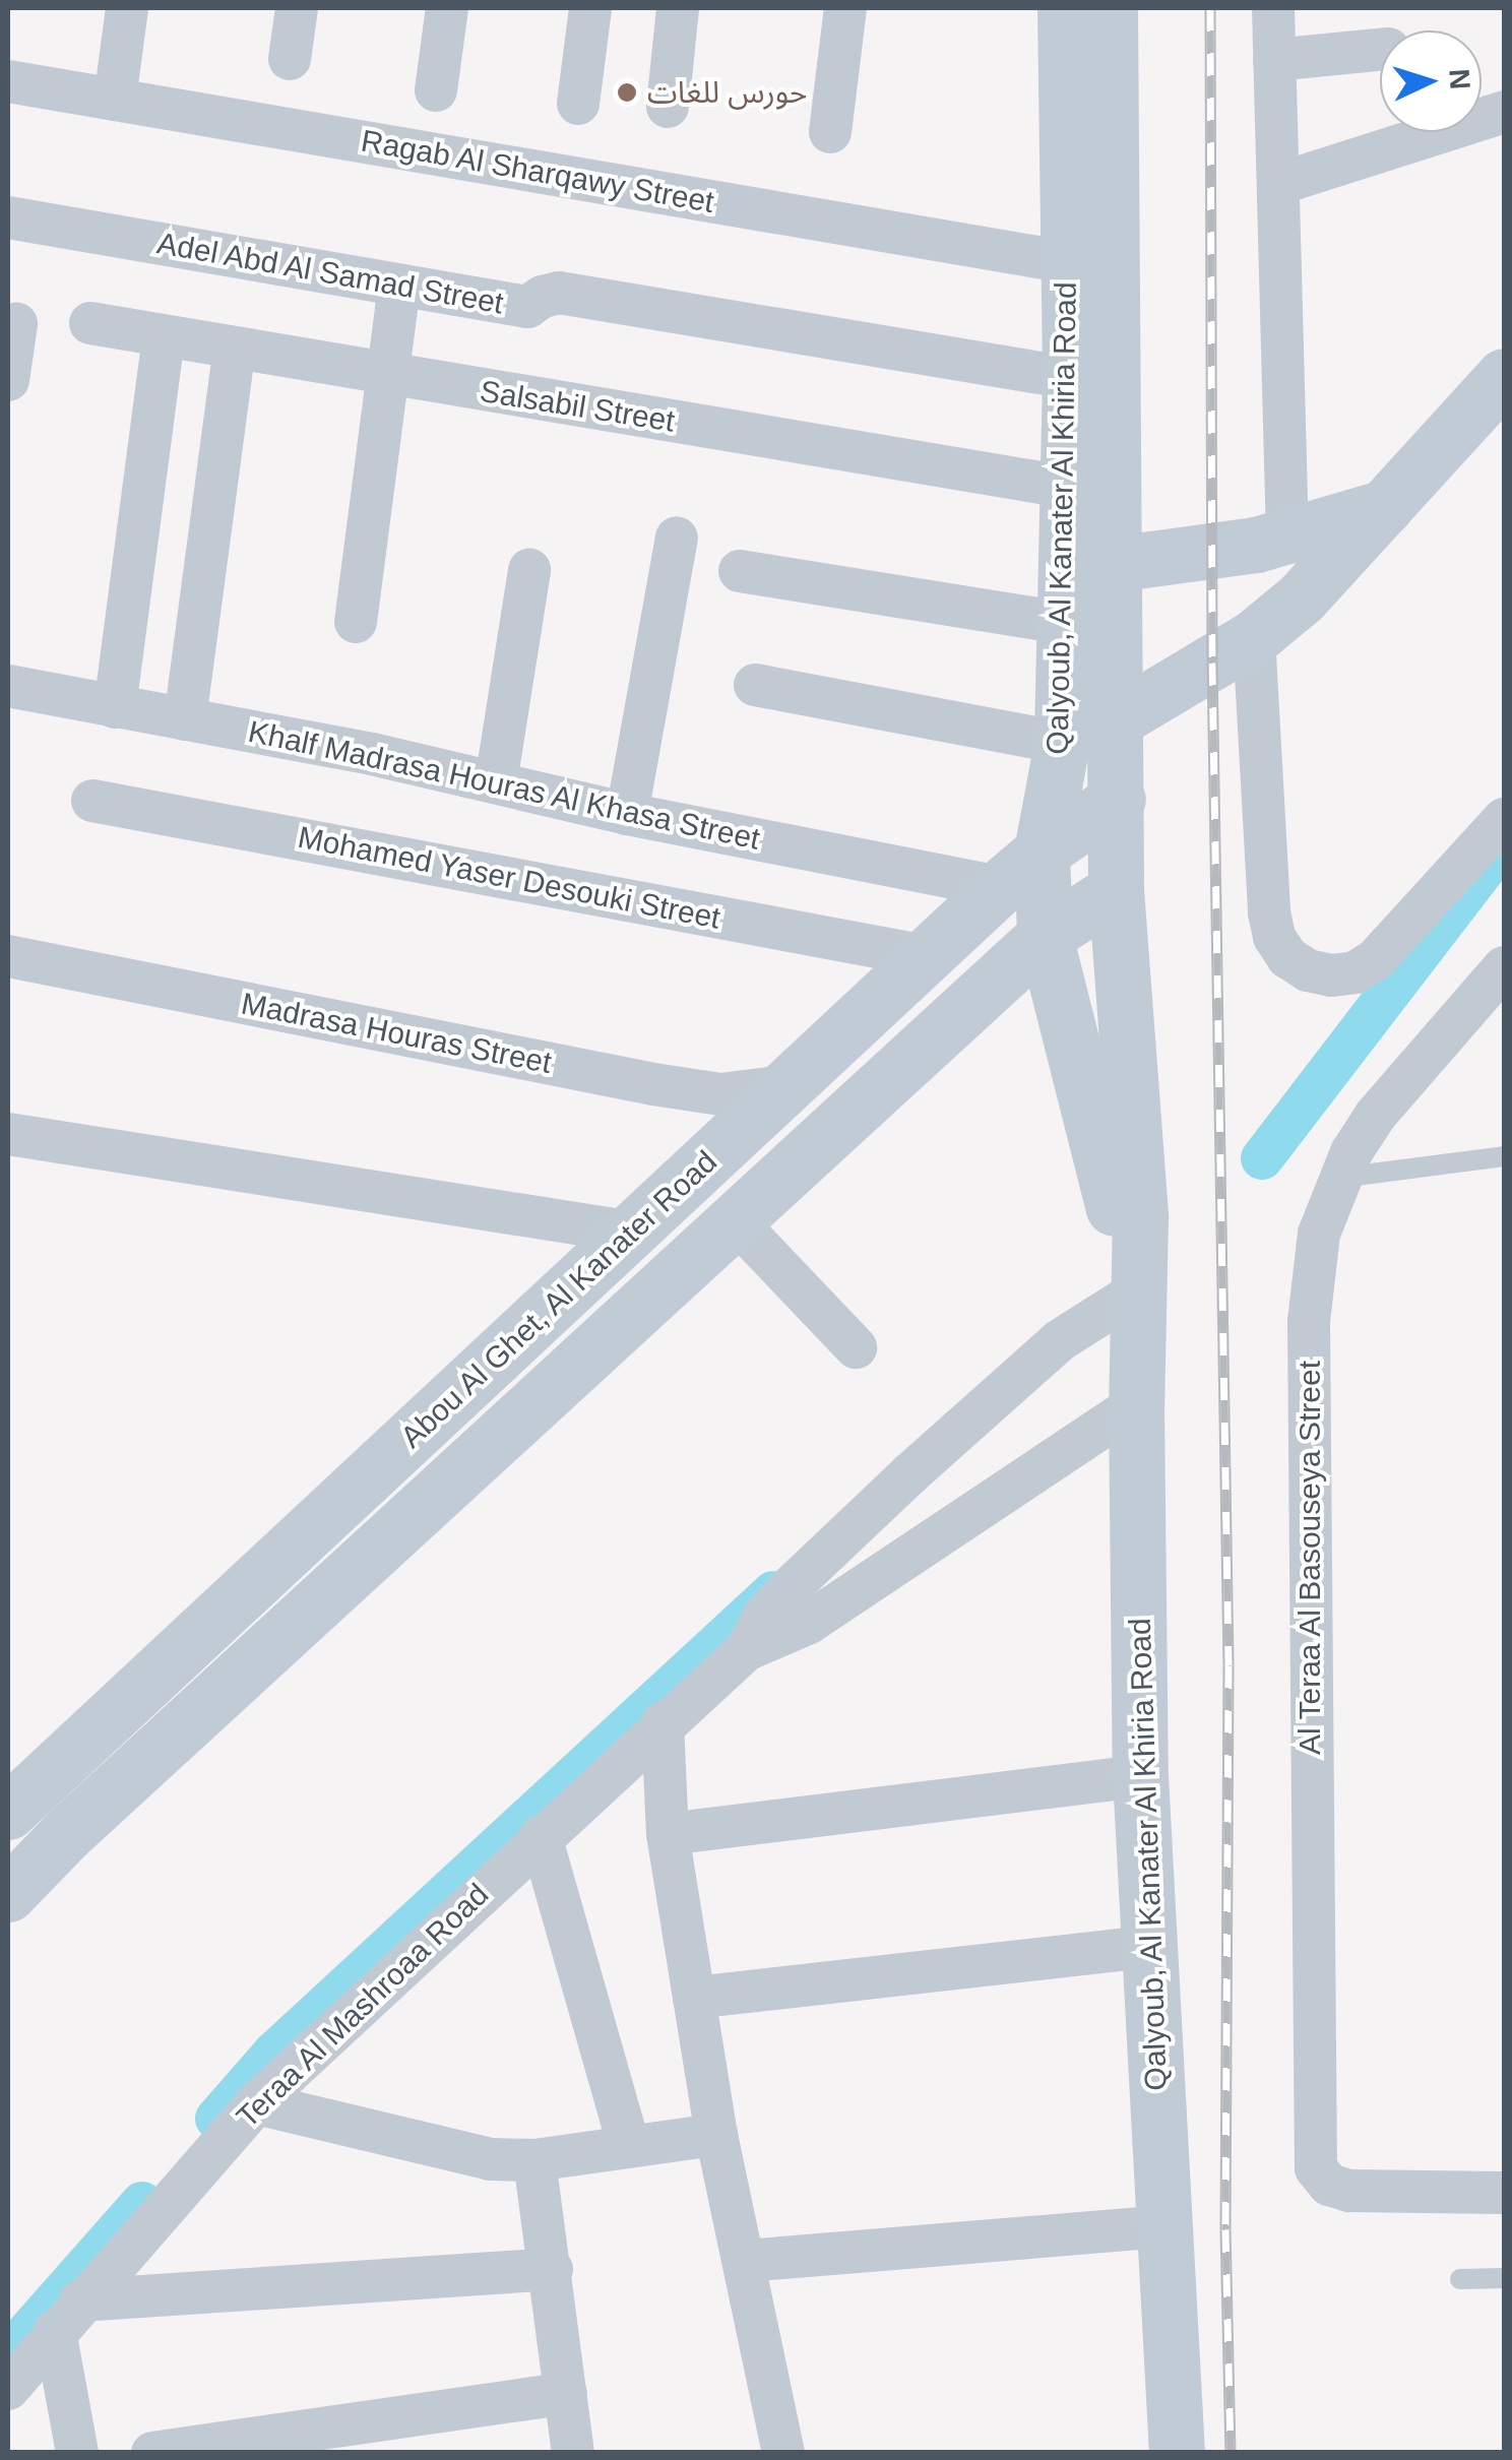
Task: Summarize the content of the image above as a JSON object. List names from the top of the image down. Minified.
{"streets":{"main road":["Qalyoub, Al Kanater Al Khiria Road","Abou Al Ghet, Al Kanater Road"],"street":["Ragab Al Sharqawy Street","Adel Abd Al Samad Street","Salsabil Street","Khalf Madrasa Houras Al Khasa Street","Mohamed Yaser Desouki Street","Madrasa Houras Street","Al Teraa Al Basouseya Street","Teraa Al Mashroaa Road"]},"crossings":[["Ragab Al Sharqawy Street","Qalyoub, Al Kanater Al Khiria Road"],["Adel Abd Al Samad Street","Qalyoub, Al Kanater Al Khiria Road"],["Salsabil Street","Qalyoub, Al Kanater Al Khiria Road"],["Qalyoub, Al Kanater Al Khiria Road","Abou Al Ghet, Al Kanater Road"],["Qalyoub, Al Kanater Al Khiria Road","Teraa Al Mashroaa Road"],["Khalf Madrasa Houras Al Khasa Street","Abou Al Ghet, Al Kanater Road"],["Mohamed Yaser Desouki Street","Abou Al Ghet, Al Kanater Road"],["Madrasa Houras Street","Abou Al Ghet, Al Kanater Road"]],"places":["حورس للغات"],"north":"right"}
